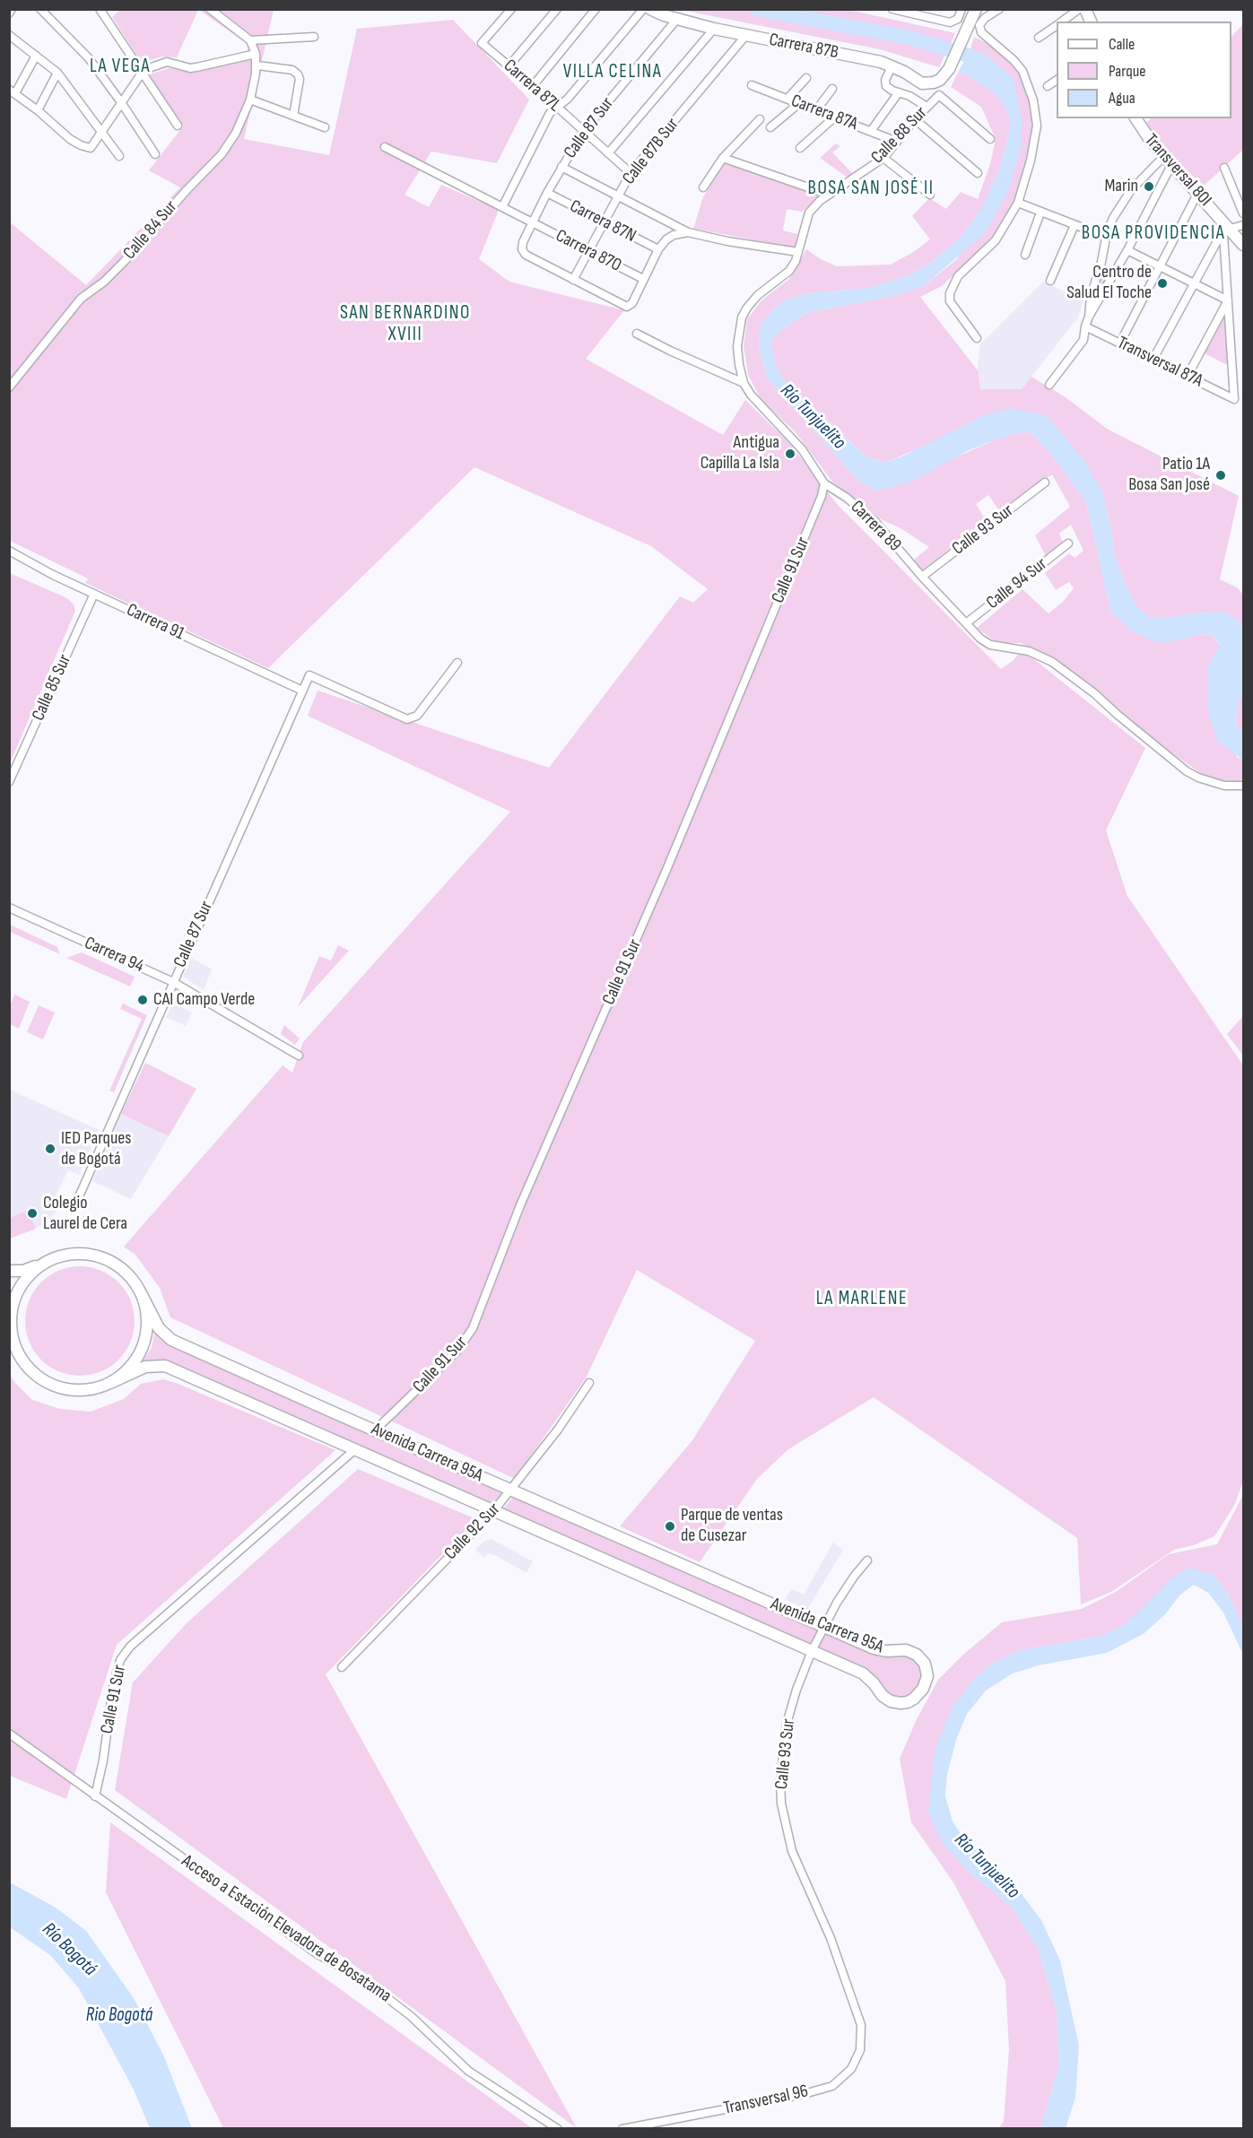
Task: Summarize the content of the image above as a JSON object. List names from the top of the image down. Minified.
{"streets":{"main road":["Carrera 87B","Transversal 80I","Avenida Carrera 95A"],"street":["Carrera 87L","Carrera 87A","Calle 87 Sur","Calle 88 Sur","Calle 87B Sur","Carrera 87N","Calle 84 Sur","Carrera 87O","Transversal 87A","Carrera 89","Calle 93 Sur","Calle 91 Sur","Calle 94 Sur","Carrera 91","Calle 85 Sur","Carrera 94","Calle 92 Sur","Acceso a Estación Elevadora de Bosatama","Transversal 96"]},"crossings":[["Carrera 87B","Calle 87 Sur"],["Carrera 87B","Calle 87B Sur"],["Carrera 87L","Calle 87 Sur"],["Carrera 87L","Calle 87B Sur"],["Carrera 87A","Calle 88 Sur"],["Calle 87 Sur","Calle 87B Sur"],["Calle 87 Sur","Carrera 87N"],["Calle 87 Sur","Carrera 87O"],["Calle 87 Sur","Carrera 91"],["Calle 87 Sur","Carrera 94"],["Calle 88 Sur","Carrera 89"],["Calle 87B Sur","Carrera 87N"],["Calle 87B Sur","Carrera 87O"],["Carrera 89","Calle 93 Sur"],["Carrera 89","Calle 91 Sur"],["Carrera 89","Calle 94 Sur"],["Calle 93 Sur","Avenida Carrera 95A"],["Calle 93 Sur","Transversal 96"],["Calle 91 Sur","Avenida Carrera 95A"],["Calle 91 Sur","Acceso a Estación Elevadora de Bosatama"],["Carrera 91","Calle 85 Sur"],["Avenida Carrera 95A","Calle 92 Sur"]],"districts":["LA VEGA","VILLA CELINA","BOSA SAN JOSÉ II","BOSA PROVIDENCIA","SAN BERNARDINO XVIII","LA MARLENE"],"water":["Río Tunjuelito","Río Bogotá","Rio Bogotá"],"places":["Marin","Centro de Salud El Toche","Antigua Capilla La Isla","Patio 1A Bosa San José","CAI Campo Verde","IED Parques de Bogotá","Colegio Laurel de Cera","Parque de ventas de Cusezar"],"legend":["Calle","Parque","Agua"]}
